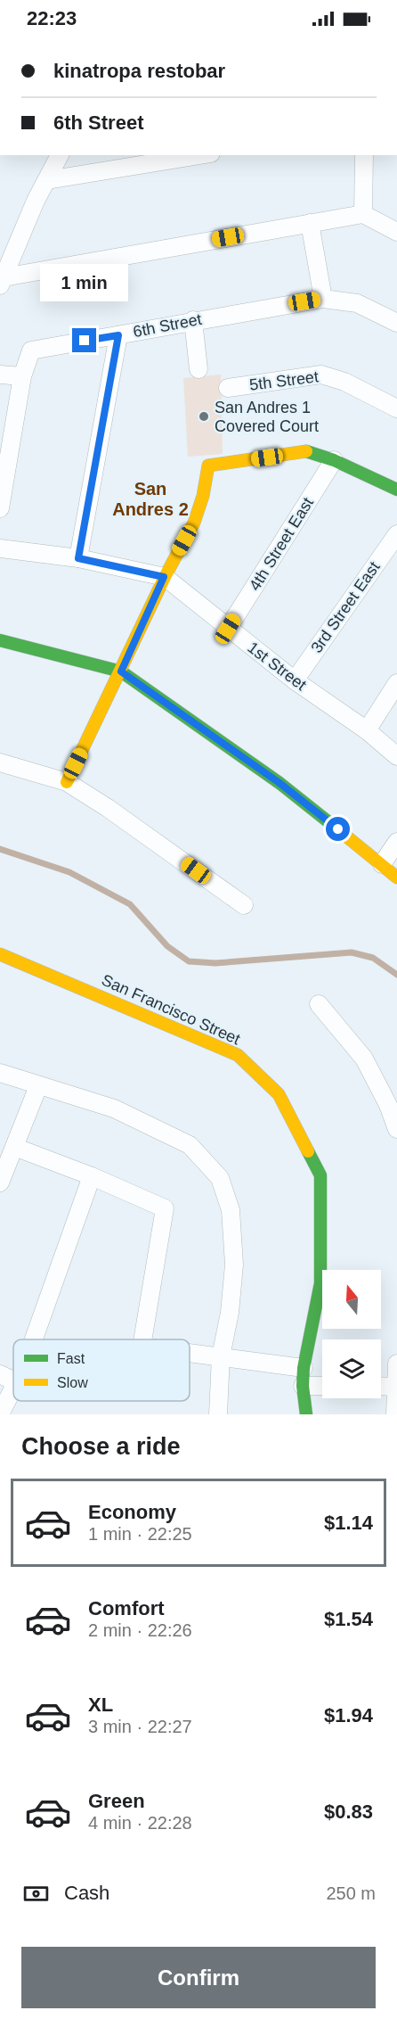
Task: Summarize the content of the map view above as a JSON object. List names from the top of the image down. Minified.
{"streets":{"street":["6th Street","5th Street","4th Street East","3rd Street East","1st Street","San Francisco Street"]},"crossings":[["4th Street East","1st Street"],["3rd Street East","1st Street"]],"districts":["San Andres 2"],"places":["San Andres 1 Covered Court"],"legend":["Fast","Slow"],"north":"top","page":{"status":"22:23","banner":["kinatropa restobar","6th Street"],"bubble":"1 min","heading":"Choose a ride","list":[{"name":"Economy","note":"1 min · 22:25","value":"$1.14"},{"name":"Comfort","note":"2 min · 22:26","value":"$1.54"},{"name":"XL","note":"3 min · 22:27","value":"$1.94"},{"name":"Green","note":"4 min · 22:28","value":"$0.83"}],"pay":["Cash","250 m"],"buttons":"Confirm"}}
